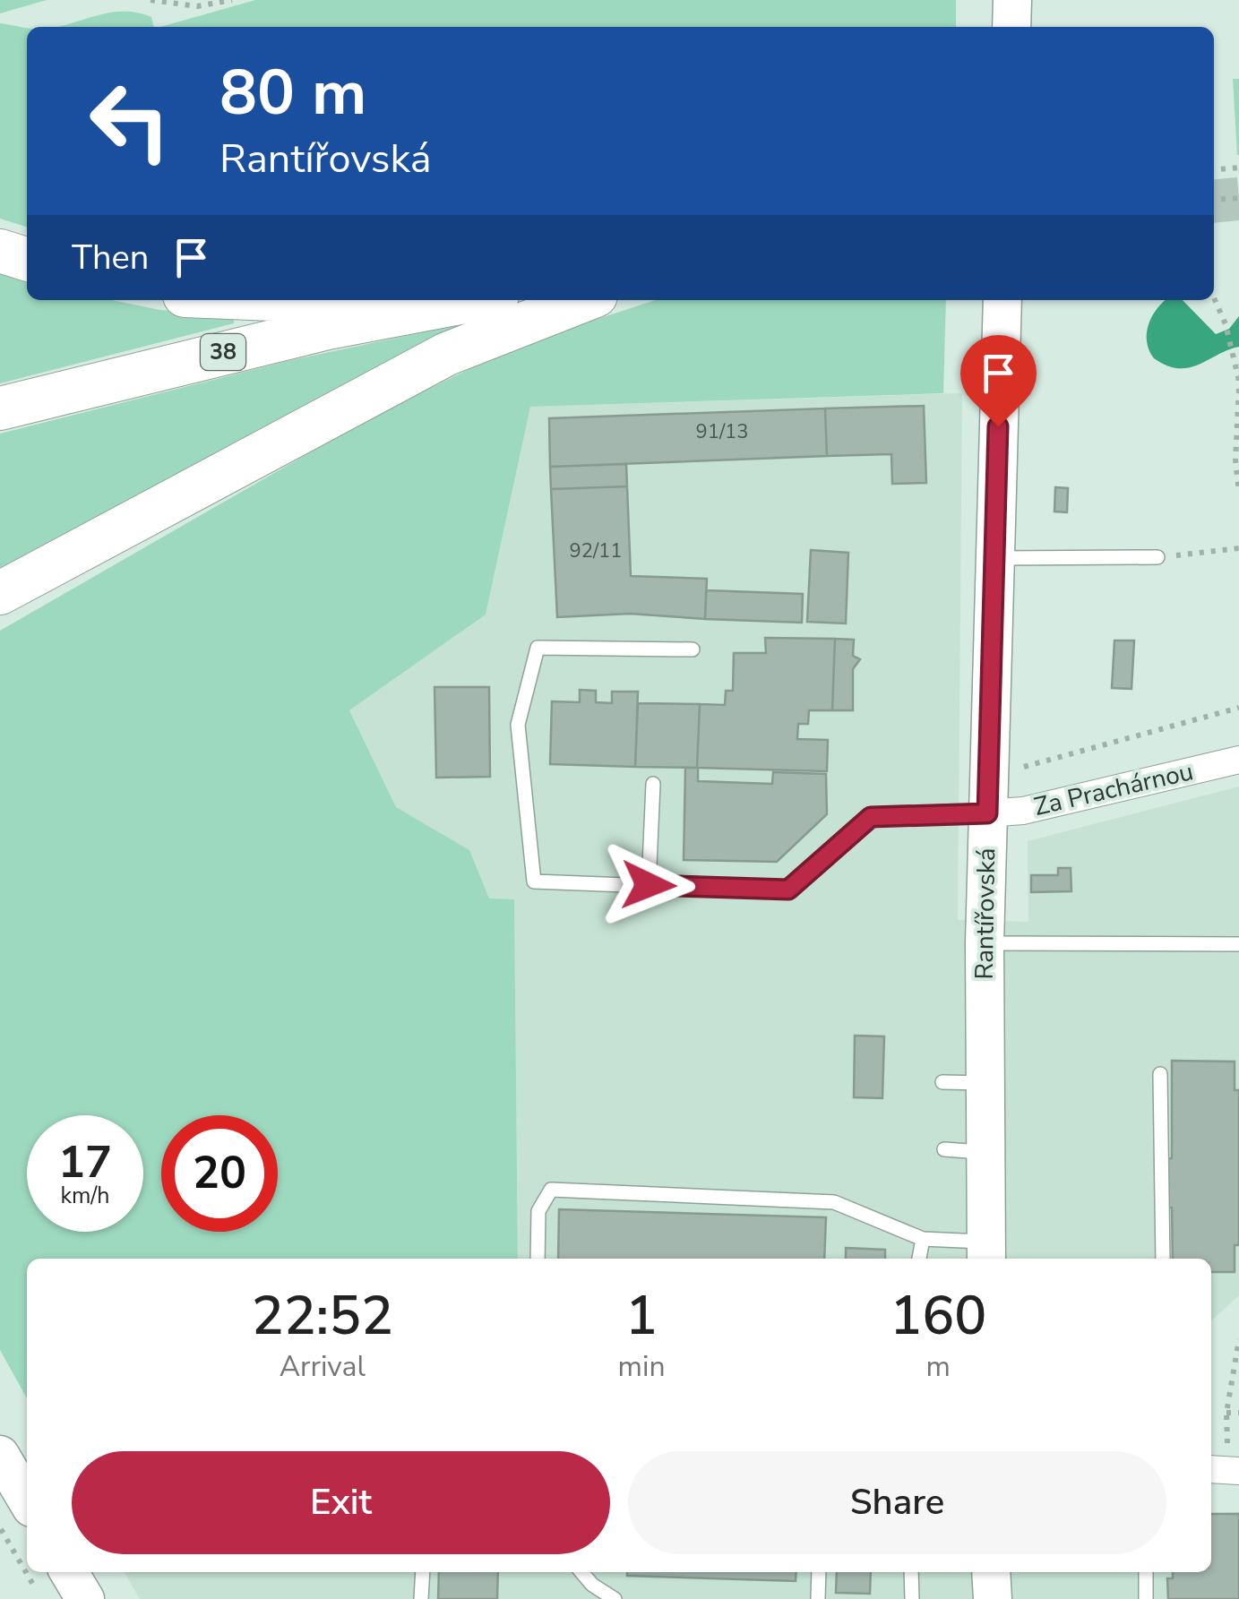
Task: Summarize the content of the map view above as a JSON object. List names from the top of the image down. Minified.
{"streets":{"main road":["38"],"street":["Za Prachárnou","Rantířovská"]},"crossings":[["Za Prachárnou","Rantířovská"]],"house_numbers":["91/13","92/11"],"page":{"turn":["80 m","Rantířovská"],"then":"Then","speed":"17 km/h","limit":"20","eta":["22:52","Arrival","1","min","160","m"],"buttons":["Exit","Share"]}}
